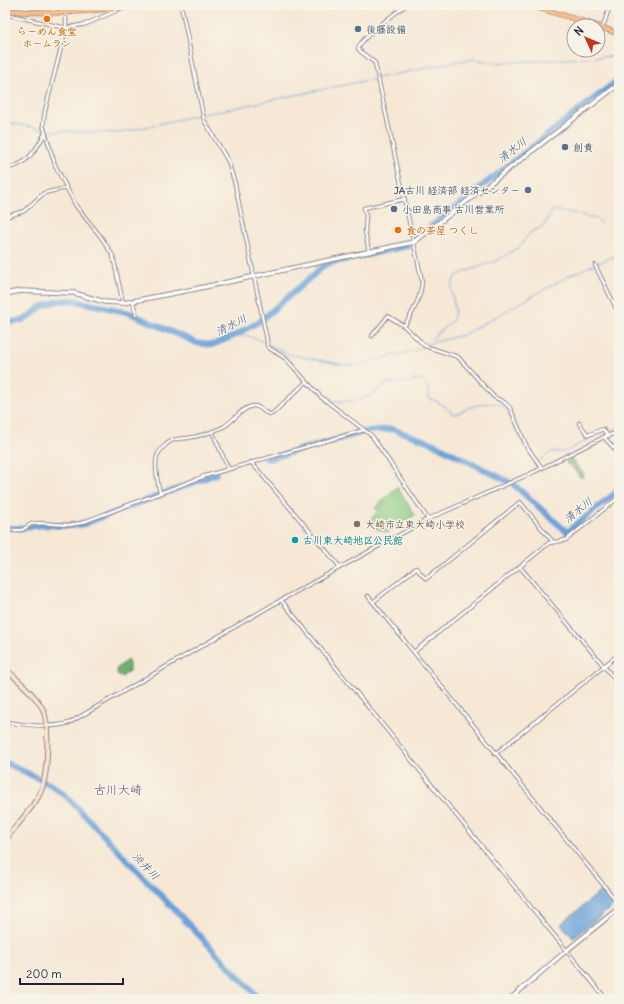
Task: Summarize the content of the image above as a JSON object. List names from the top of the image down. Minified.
{"districts":["古川大崎"],"water":["清水川","渋井川"],"places":["らーめん食堂 ホームラン","後藤設備","創貴","JA古川 経済部 経済センター","小田島商事 古川営業所","食の茶屋 つくし","大崎市立東大崎小学校","古川東大崎地区公民館"],"scale_bar":"200 m","north":"top left"}
